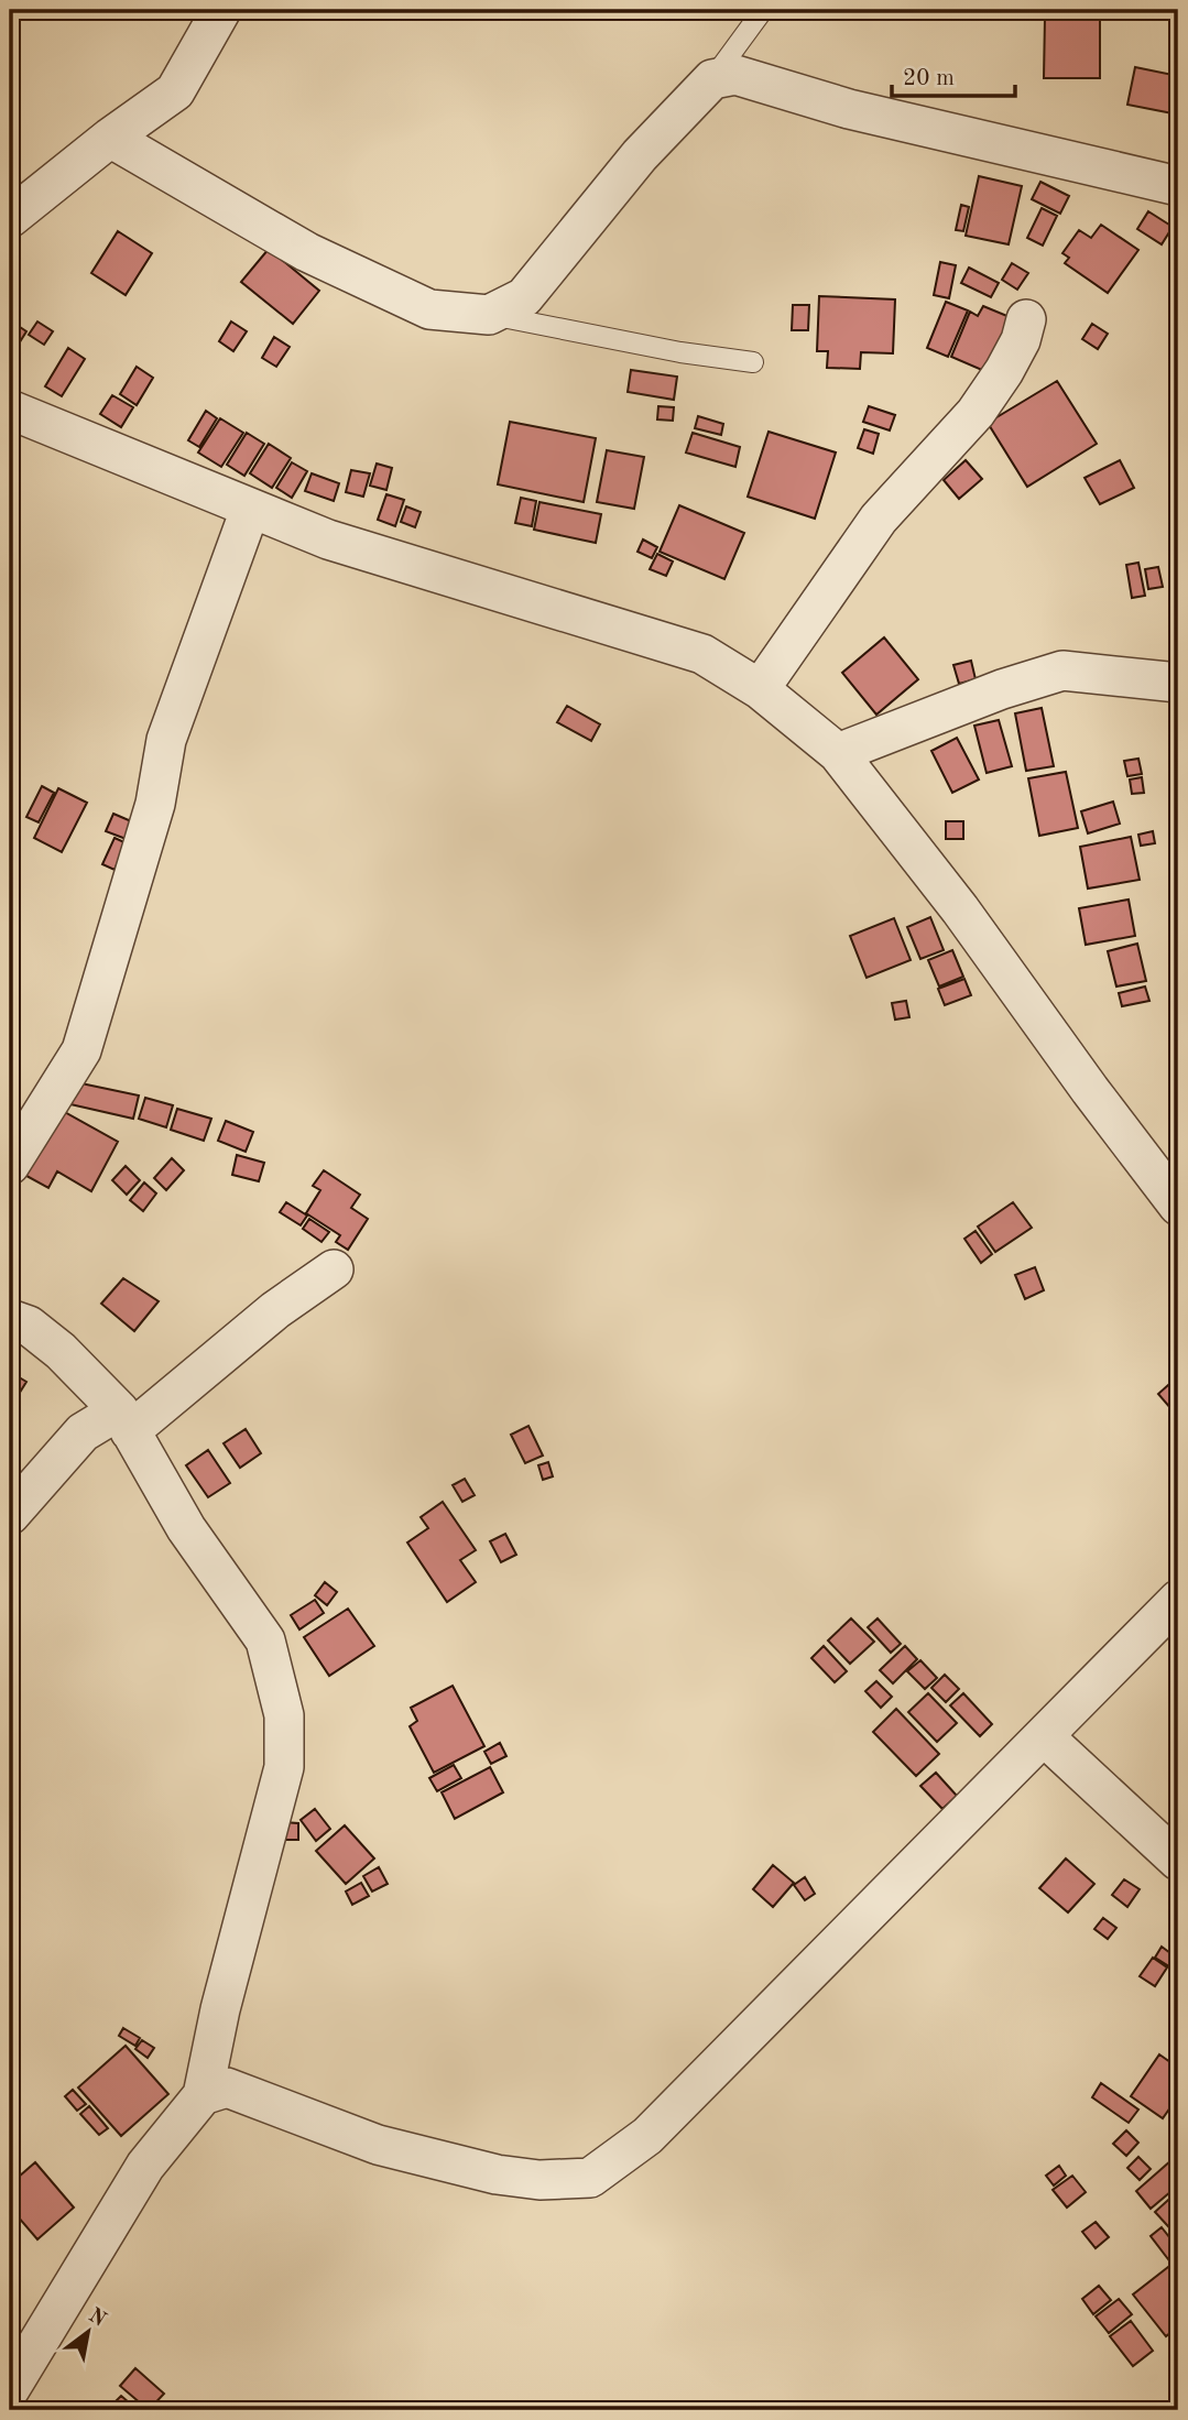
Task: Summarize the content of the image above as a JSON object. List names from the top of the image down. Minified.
{"scale_bar":"20 m","north":"top right"}
